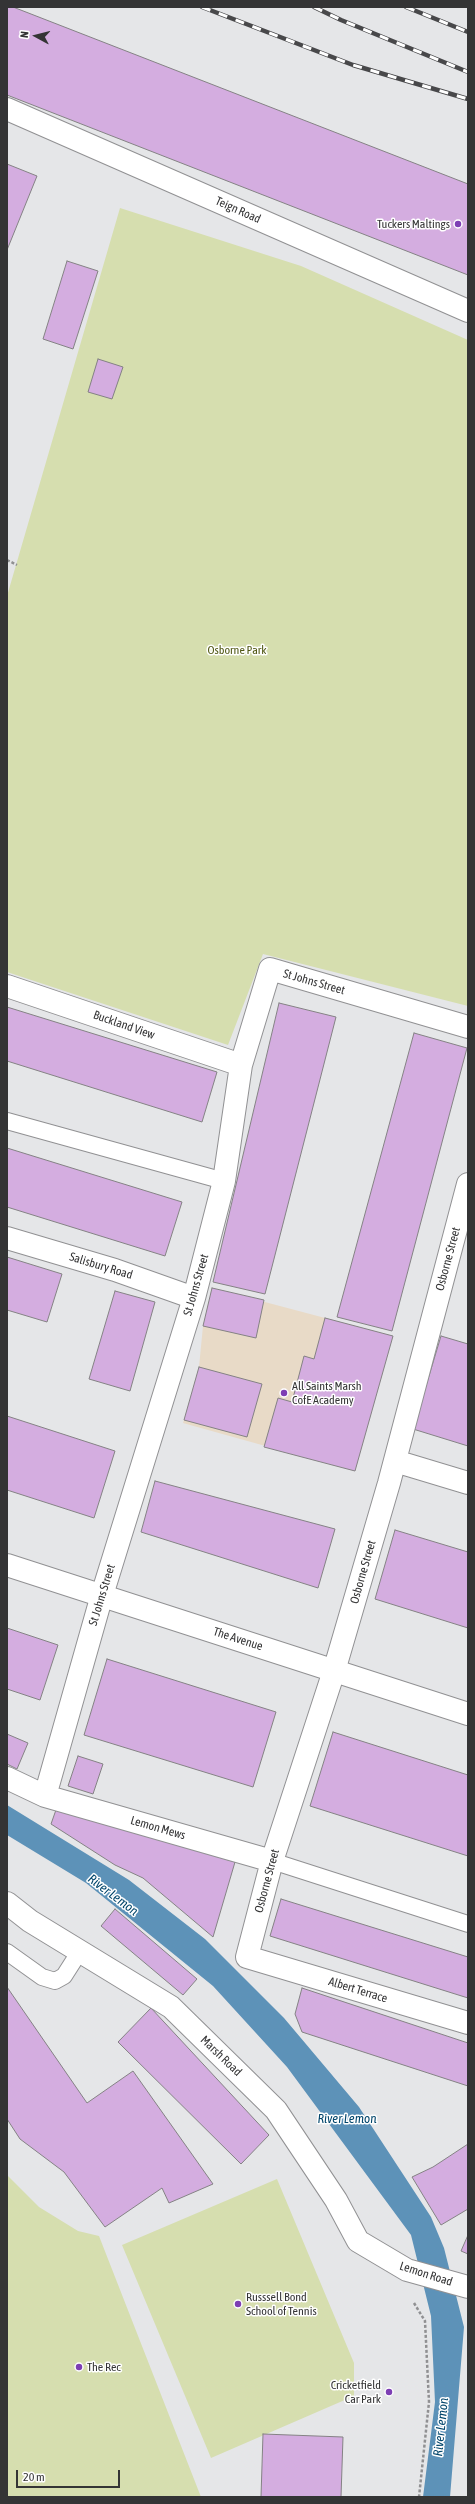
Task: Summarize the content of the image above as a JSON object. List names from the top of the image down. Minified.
{"streets":{"street":["Teign Road","St Johns Street","Buckland View","Osborne Street","Salisbury Road","The Avenue","Lemon Mews","Albert Terrace","Marsh Road","Lemon Road"]},"crossings":[["St Johns Street","Buckland View"],["St Johns Street","Salisbury Road"],["St Johns Street","The Avenue"],["St Johns Street","Lemon Mews"],["Osborne Street","The Avenue"],["Osborne Street","Lemon Mews"],["Osborne Street","Albert Terrace"],["Marsh Road","Lemon Road"]],"water":["River Lemon"],"parks":["Osborne Park"],"places":["Tuckers Maltings","All Saints Marsh CofE Academy","Russsell Bond School of Tennis","The Rec","Cricketfield Car Park"],"scale_bar":"20 m","north":"left"}
